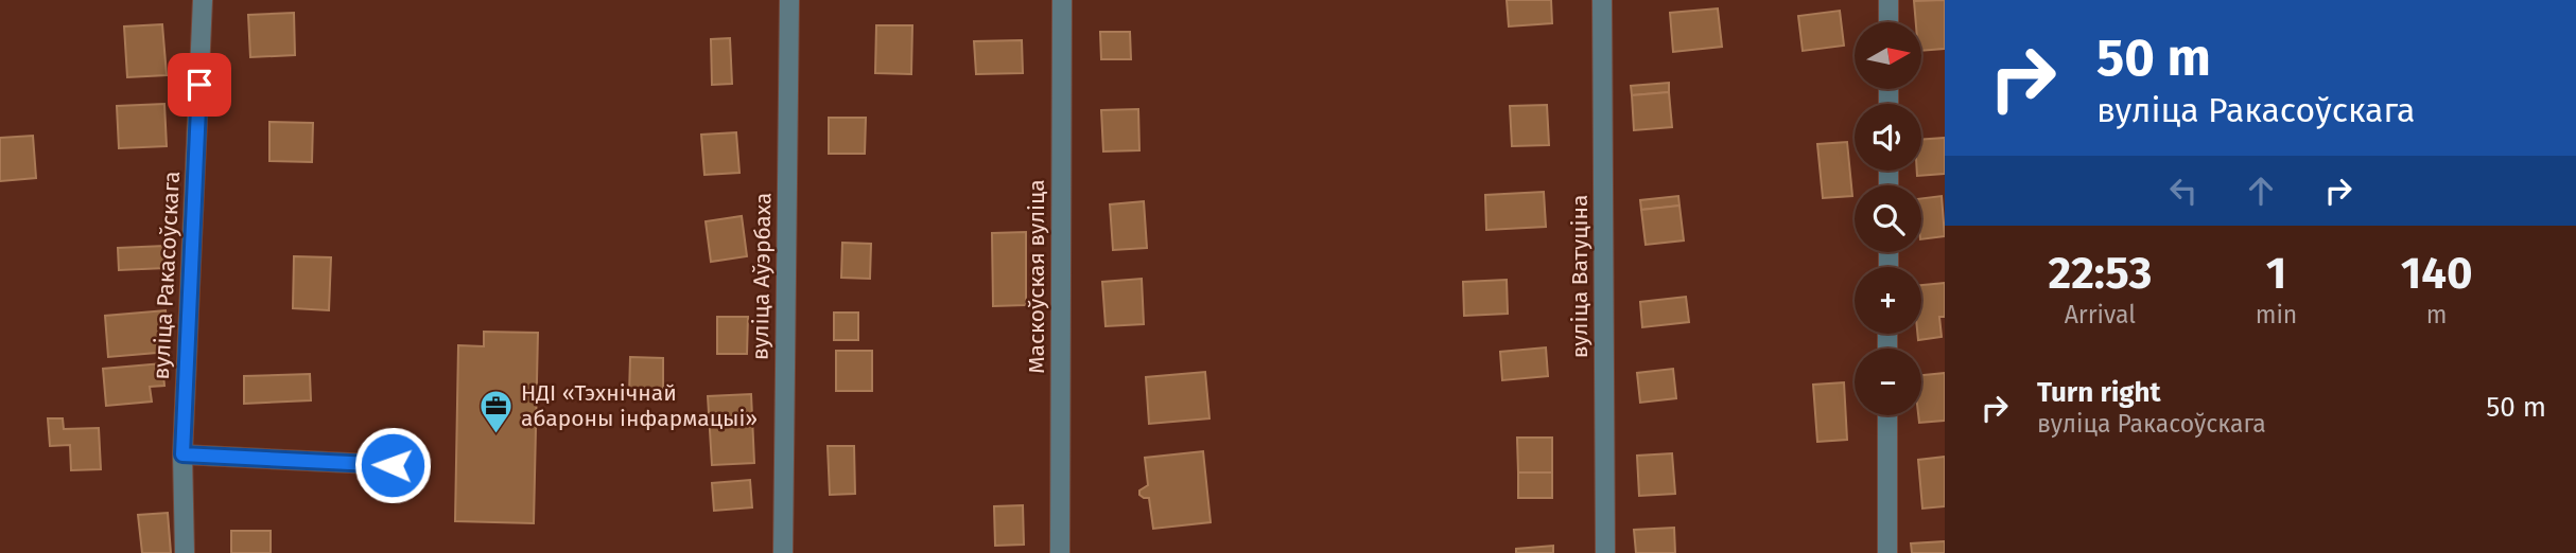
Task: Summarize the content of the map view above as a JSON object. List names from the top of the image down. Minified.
{"streets":{"street":["вуліца Ракасоўскага","вуліца Аўэрбаха","Маскоўская вуліца","вуліца Ватуціна"]},"places":{"office":["НДІ «Тэхнічнай абароны інфармацыі»"]},"north":"right","page":{"turn":["50 m","вуліца Ракасоўскага"],"map_buttons":["+","−"],"eta":["22:53","Arrival","1","min","140","m"],"list":[{"name":"Turn right","note":"вуліца Ракасоўскага","value":"50 m"}]}}
